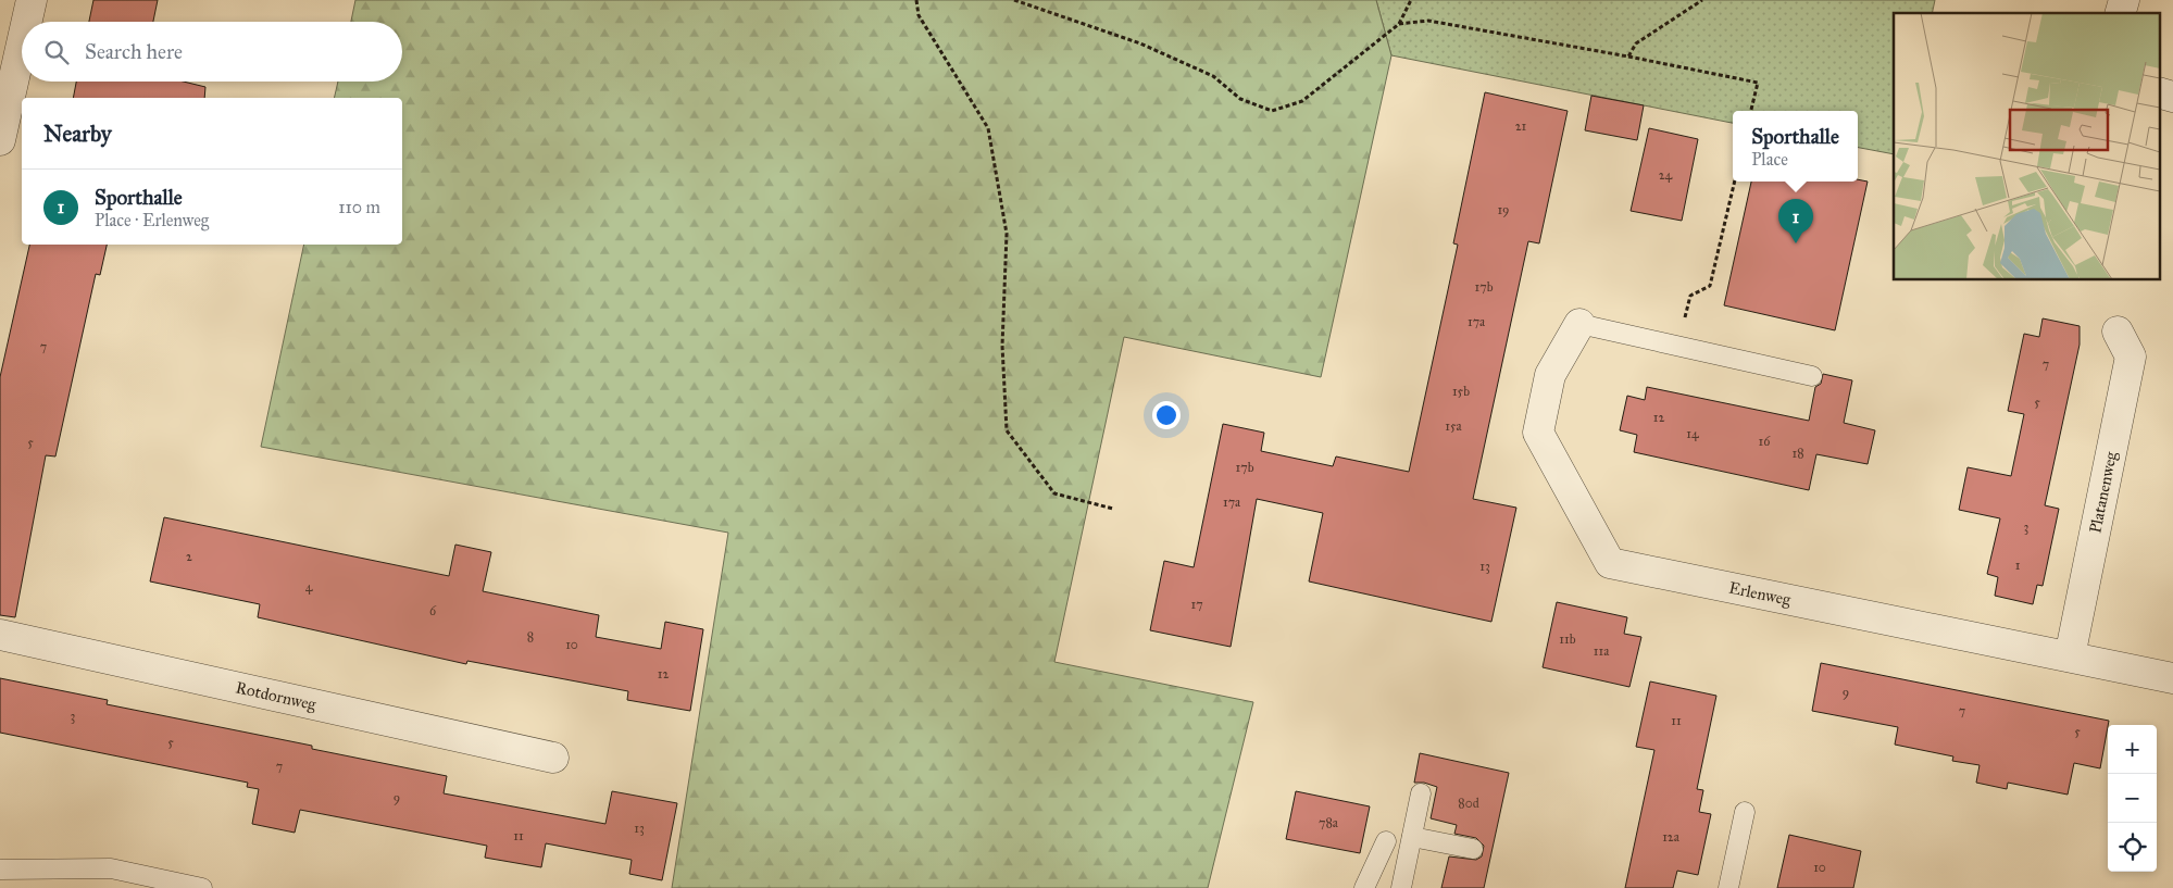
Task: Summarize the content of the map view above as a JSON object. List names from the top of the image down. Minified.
{"streets":{"street":["Platanenweg","Erlenweg","Rotdornweg"]},"crossings":[["Platanenweg","Erlenweg"]],"house_numbers":["21","24","19","17b","17a","7","7","15b","5","12","15a","14","16","5","18","17b","17a","3","2","1","13","4","17","6","8","11b","10","11a","12","9","7","3","11","5","5","7","9","80d","78a","13","11","12a","10"],"page":{"search":"Search here","heading":"Nearby","popup":["Sporthalle","Place"],"list":[{"mark":"1","name":"Sporthalle","note":"Place · Erlenweg","value":"110 m"}],"pins":"1","map_buttons":["+","−"]}}
